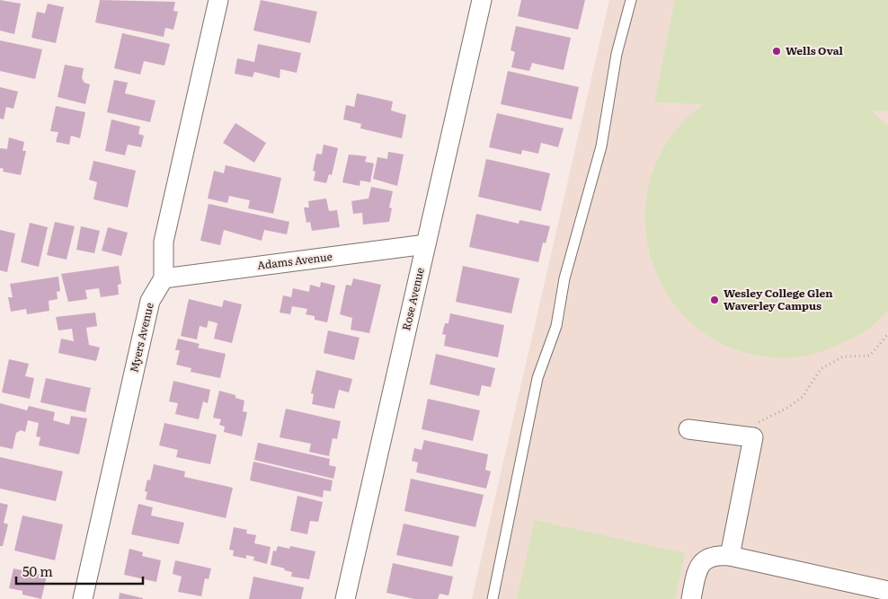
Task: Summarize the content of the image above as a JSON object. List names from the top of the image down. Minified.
{"streets":{"street":["Adams Avenue","Rose Avenue","Myers Avenue"]},"crossings":[["Adams Avenue","Rose Avenue"],["Adams Avenue","Myers Avenue"]],"places":["Wells Oval","Wesley College Glen Waverley Campus"],"scale_bar":"50 m"}
